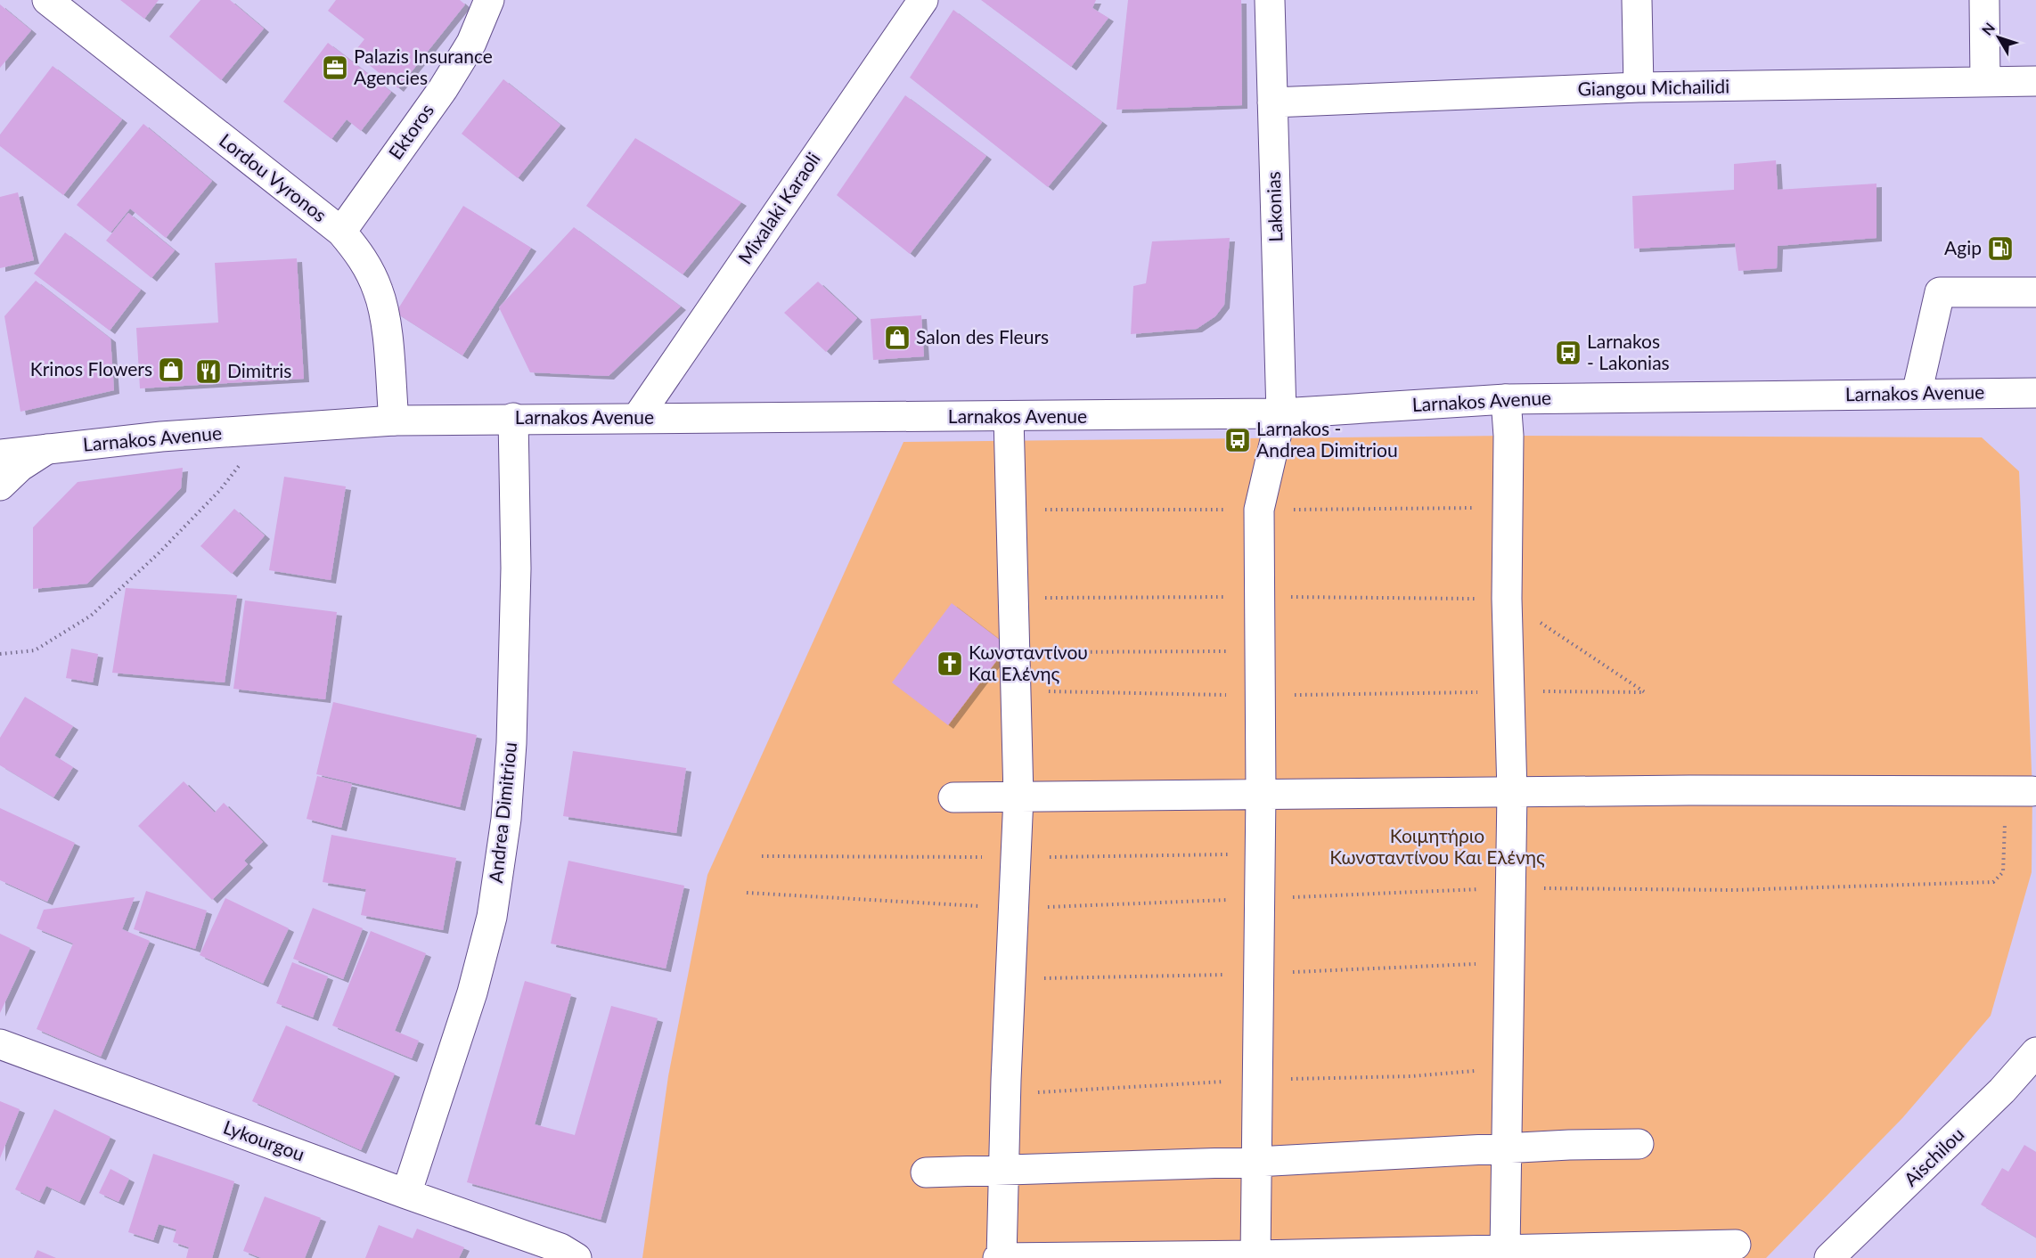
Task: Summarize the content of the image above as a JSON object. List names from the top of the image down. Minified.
{"streets":{"street":["Giangou Michailidi","Ektoros","Lordou Vyronos","Lakonias","Mixalaki Karaoli","Larnakos Avenue","Andrea Dimitriou","Lykourgou","Aischilou"]},"crossings":[["Giangou Michailidi","Lakonias"],["Ektoros","Lordou Vyronos"],["Lordou Vyronos","Larnakos Avenue"],["Lakonias","Larnakos Avenue"],["Mixalaki Karaoli","Larnakos Avenue"],["Larnakos Avenue","Andrea Dimitriou"],["Andrea Dimitriou","Lykourgou"]],"parks":["Κοιμητήριο Κωνσταντίνου Και Ελένης"],"places":{"office":["Palazis Insurance Agencies"],"fuel station":["Agip"],"shop":["Salon des Fleurs","Krinos Flowers"],"bus stop":["Larnakos - Lakonias","Larnakos - Andrea Dimitriou"],"restaurant":["Dimitris"],"church":["Κωνσταντίνου Και Ελένης"]},"north":"top left"}
